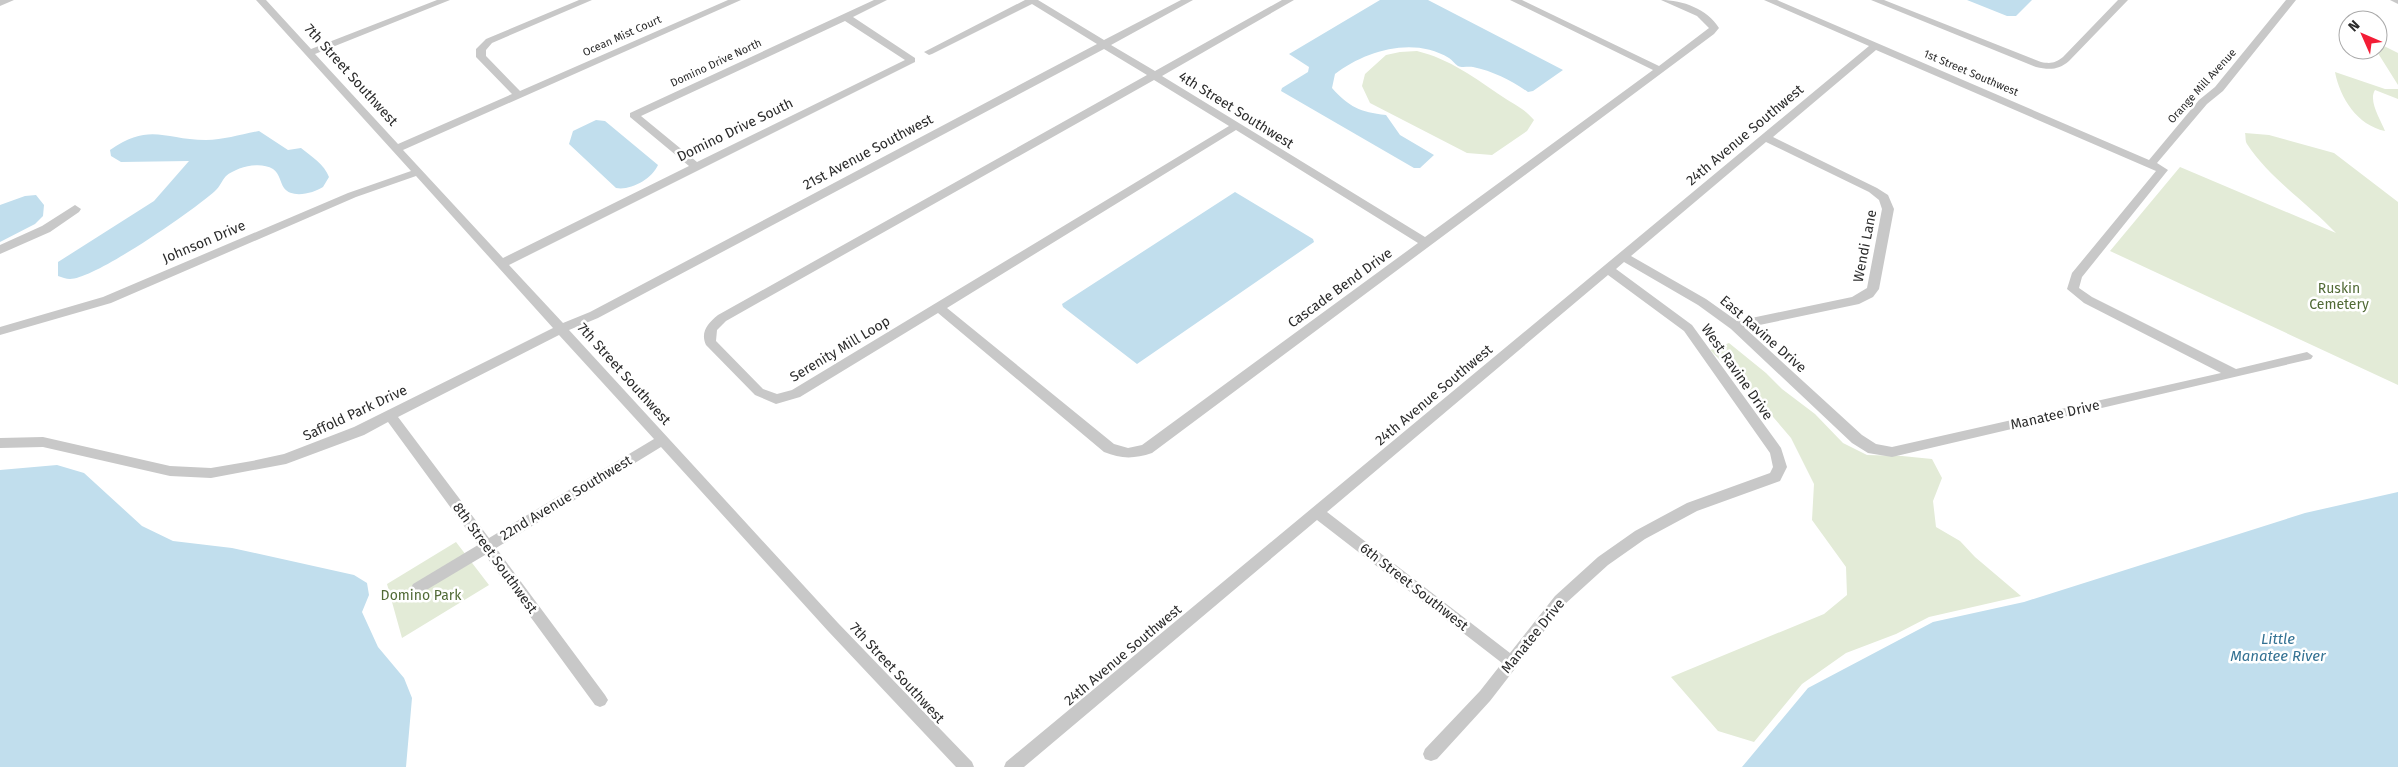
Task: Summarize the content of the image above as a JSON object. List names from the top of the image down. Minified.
{"streets":{"street":["Ocean Mist Court","Domino Drive North","1st Street Southwest","7th Street Southwest","Orange Mill Avenue","4th Street Southwest","Domino Drive South","24th Avenue Southwest","21st Avenue Southwest","Johnson Drive","Wendi Lane","Cascade Bend Drive","East Ravine Drive","Serenity Mill Loop","West Ravine Drive","Saffold Park Drive","Manatee Drive","22nd Avenue Southwest","8th Street Southwest","6th Street Southwest"]},"crossings":[["Ocean Mist Court","7th Street Southwest"],["Domino Drive North","Domino Drive South"],["1st Street Southwest","Orange Mill Avenue"],["1st Street Southwest","24th Avenue Southwest"],["1st Street Southwest","Manatee Drive"],["7th Street Southwest","Domino Drive South"],["7th Street Southwest","21st Avenue Southwest"],["7th Street Southwest","Johnson Drive"],["7th Street Southwest","Saffold Park Drive"],["7th Street Southwest","22nd Avenue Southwest"],["4th Street Southwest","21st Avenue Southwest"],["4th Street Southwest","Cascade Bend Drive"],["4th Street Southwest","Serenity Mill Loop"],["24th Avenue Southwest","Wendi Lane"],["24th Avenue Southwest","East Ravine Drive"],["24th Avenue Southwest","West Ravine Drive"],["24th Avenue Southwest","6th Street Southwest"],["21st Avenue Southwest","Saffold Park Drive"],["Wendi Lane","East Ravine Drive"],["Cascade Bend Drive","Serenity Mill Loop"],["East Ravine Drive","Manatee Drive"],["West Ravine Drive","Manatee Drive"],["Saffold Park Drive","8th Street Southwest"],["Manatee Drive","6th Street Southwest"],["22nd Avenue Southwest","8th Street Southwest"]],"water":["Little Manatee River"],"parks":["Ruskin Cemetery","Domino Park"],"north":"top left"}
